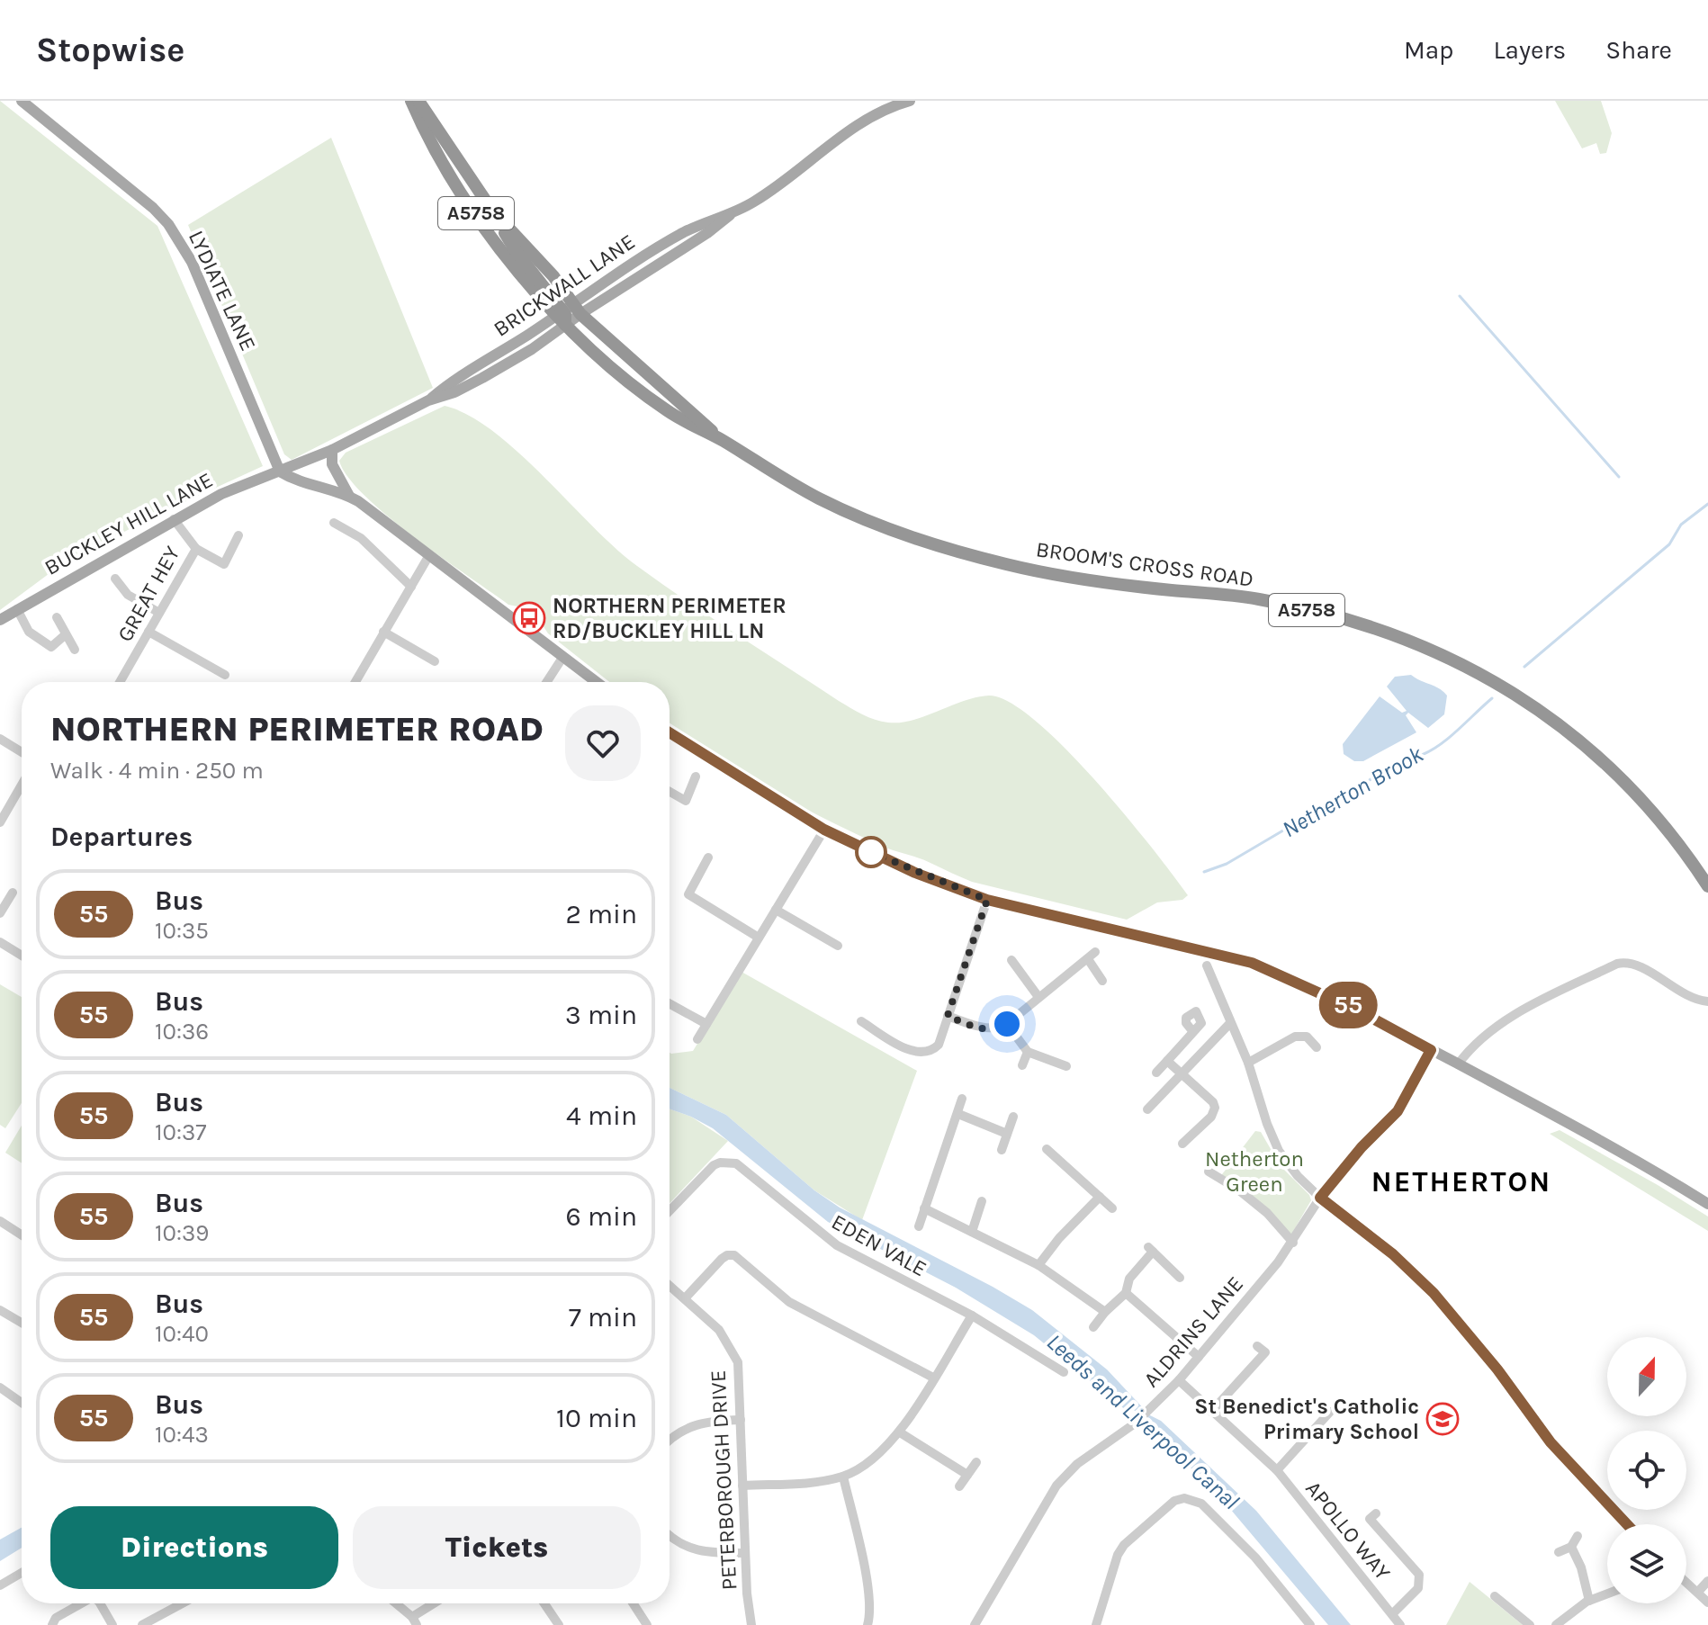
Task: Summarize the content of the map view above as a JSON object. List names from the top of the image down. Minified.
{"streets":{"highway":["A5758","BROOM'S CROSS ROAD"],"main road":["BRICKWALL LANE","LYDIATE LANE","BUCKLEY HILL LANE"],"street":["GREAT HEY","EDEN VALE","ALDRINS LANE","PETERBOROUGH DRIVE","APOLLO WAY"]},"crossings":[["A5758","BRICKWALL LANE"],["A5758","BROOM'S CROSS ROAD"],["BRICKWALL LANE","LYDIATE LANE"],["BRICKWALL LANE","BUCKLEY HILL LANE"],["BRICKWALL LANE","BROOM'S CROSS ROAD"],["LYDIATE LANE","BUCKLEY HILL LANE"],["BUCKLEY HILL LANE","GREAT HEY"],["ALDRINS LANE","APOLLO WAY"]],"districts":["NETHERTON"],"water":["Netherton Brook","Leeds and Liverpool Canal"],"parks":["Netherton Green"],"places":{"bus stop":["NORTHERN PERIMETER RD/BUCKLEY HILL LN"],"school or university":["St Benedict's Catholic Primary School"]},"lines":["bus line 55"],"north":"top","page":{"header":"Stopwise","nav":["Map","Layers","Share"],"on_map":"55","heading":[["NORTHERN PERIMETER ROAD","Walk · 4 min · 250 m"],"Departures"],"list":[{"mark":"55","name":"Bus","note":"10:35","value":"2 min"},{"mark":"55","name":"Bus","note":"10:36","value":"3 min"},{"mark":"55","name":"Bus","note":"10:37","value":"4 min"},{"mark":"55","name":"Bus","note":"10:39","value":"6 min"},{"mark":"55","name":"Bus","note":"10:40","value":"7 min"},{"mark":"55","name":"Bus","note":"10:43","value":"10 min"}],"buttons":["Directions","Tickets"]}}
